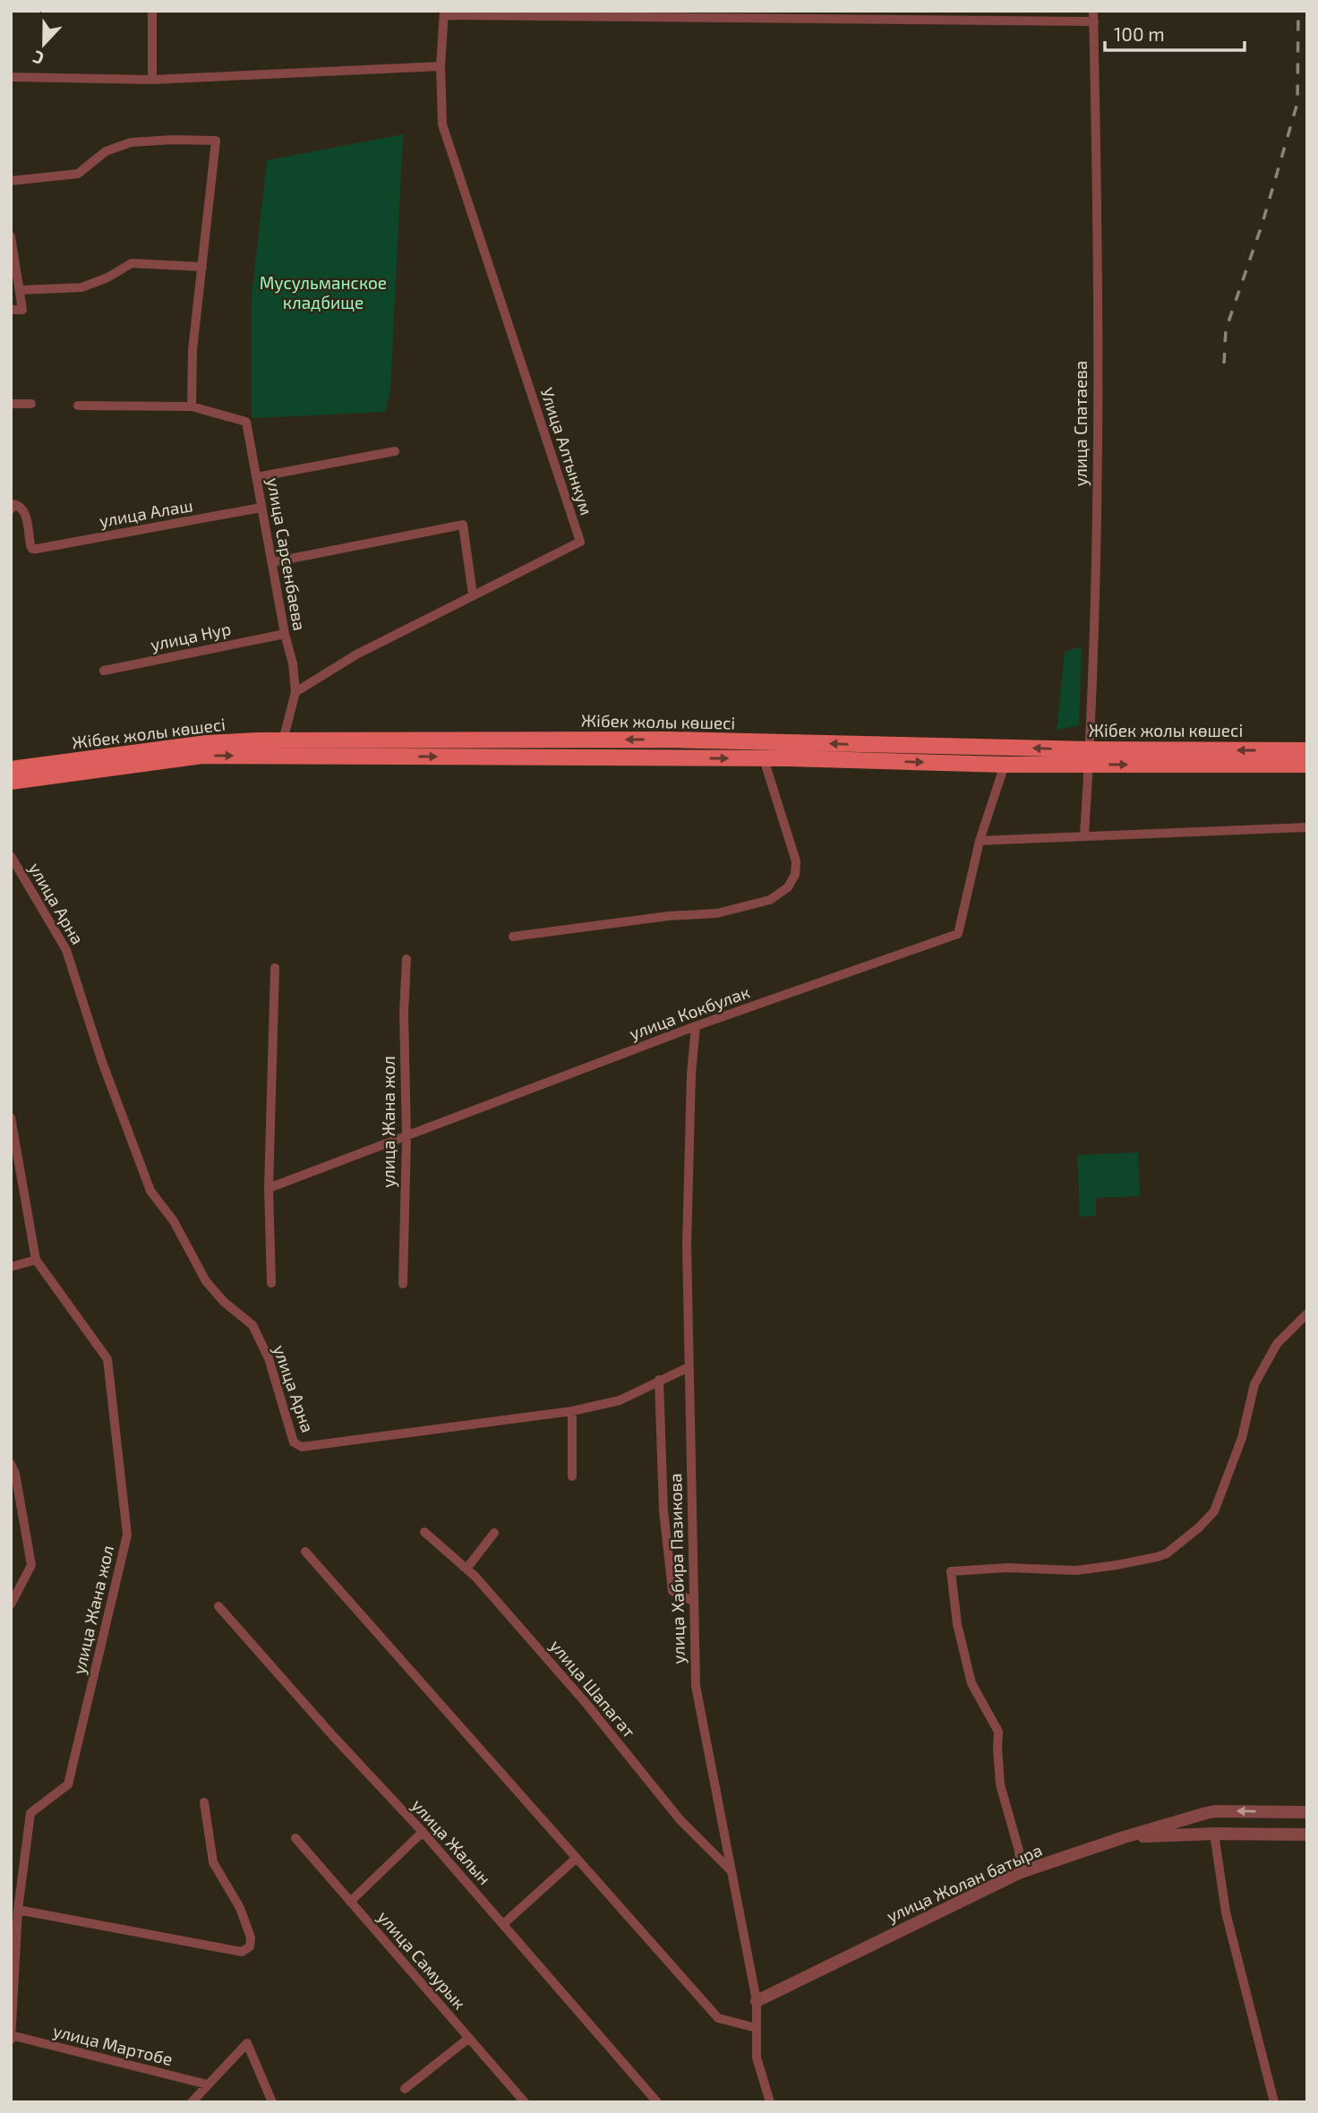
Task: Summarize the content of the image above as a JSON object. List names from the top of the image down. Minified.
{"streets":{"main road":["Жібек жолы көшесі"],"street":["улица Спатаева","Улица Алтынкум","улица Алаш","улица Сарсенбаева","улица Нур","улица Арна","улица Кокбулак","улица Жана жол","улица Хабира Пазикова","улица Шапагат","улица Жалын","улица Жолан батыра","улица Самурык","улица Мартобе"]},"crossings":[["улица Спатаева","Жібек жолы көшесі"],["Улица Алтынкум","улица Сарсенбаева"],["улица Алаш","улица Сарсенбаева"],["улица Сарсенбаева","улица Нур"],["Жібек жолы көшесі","улица Кокбулак"],["улица Арна","улица Хабира Пазикова"],["улица Кокбулак","улица Жана жол"],["улица Кокбулак","улица Хабира Пазикова"],["улица Жана жол","улица Мартобе"],["улица Хабира Пазикова","улица Шапагат"],["улица Хабира Пазикова","улица Жолан батыра"]],"parks":["Мусульманское кладбище"],"scale_bar":"100 m","north":"bottom"}
